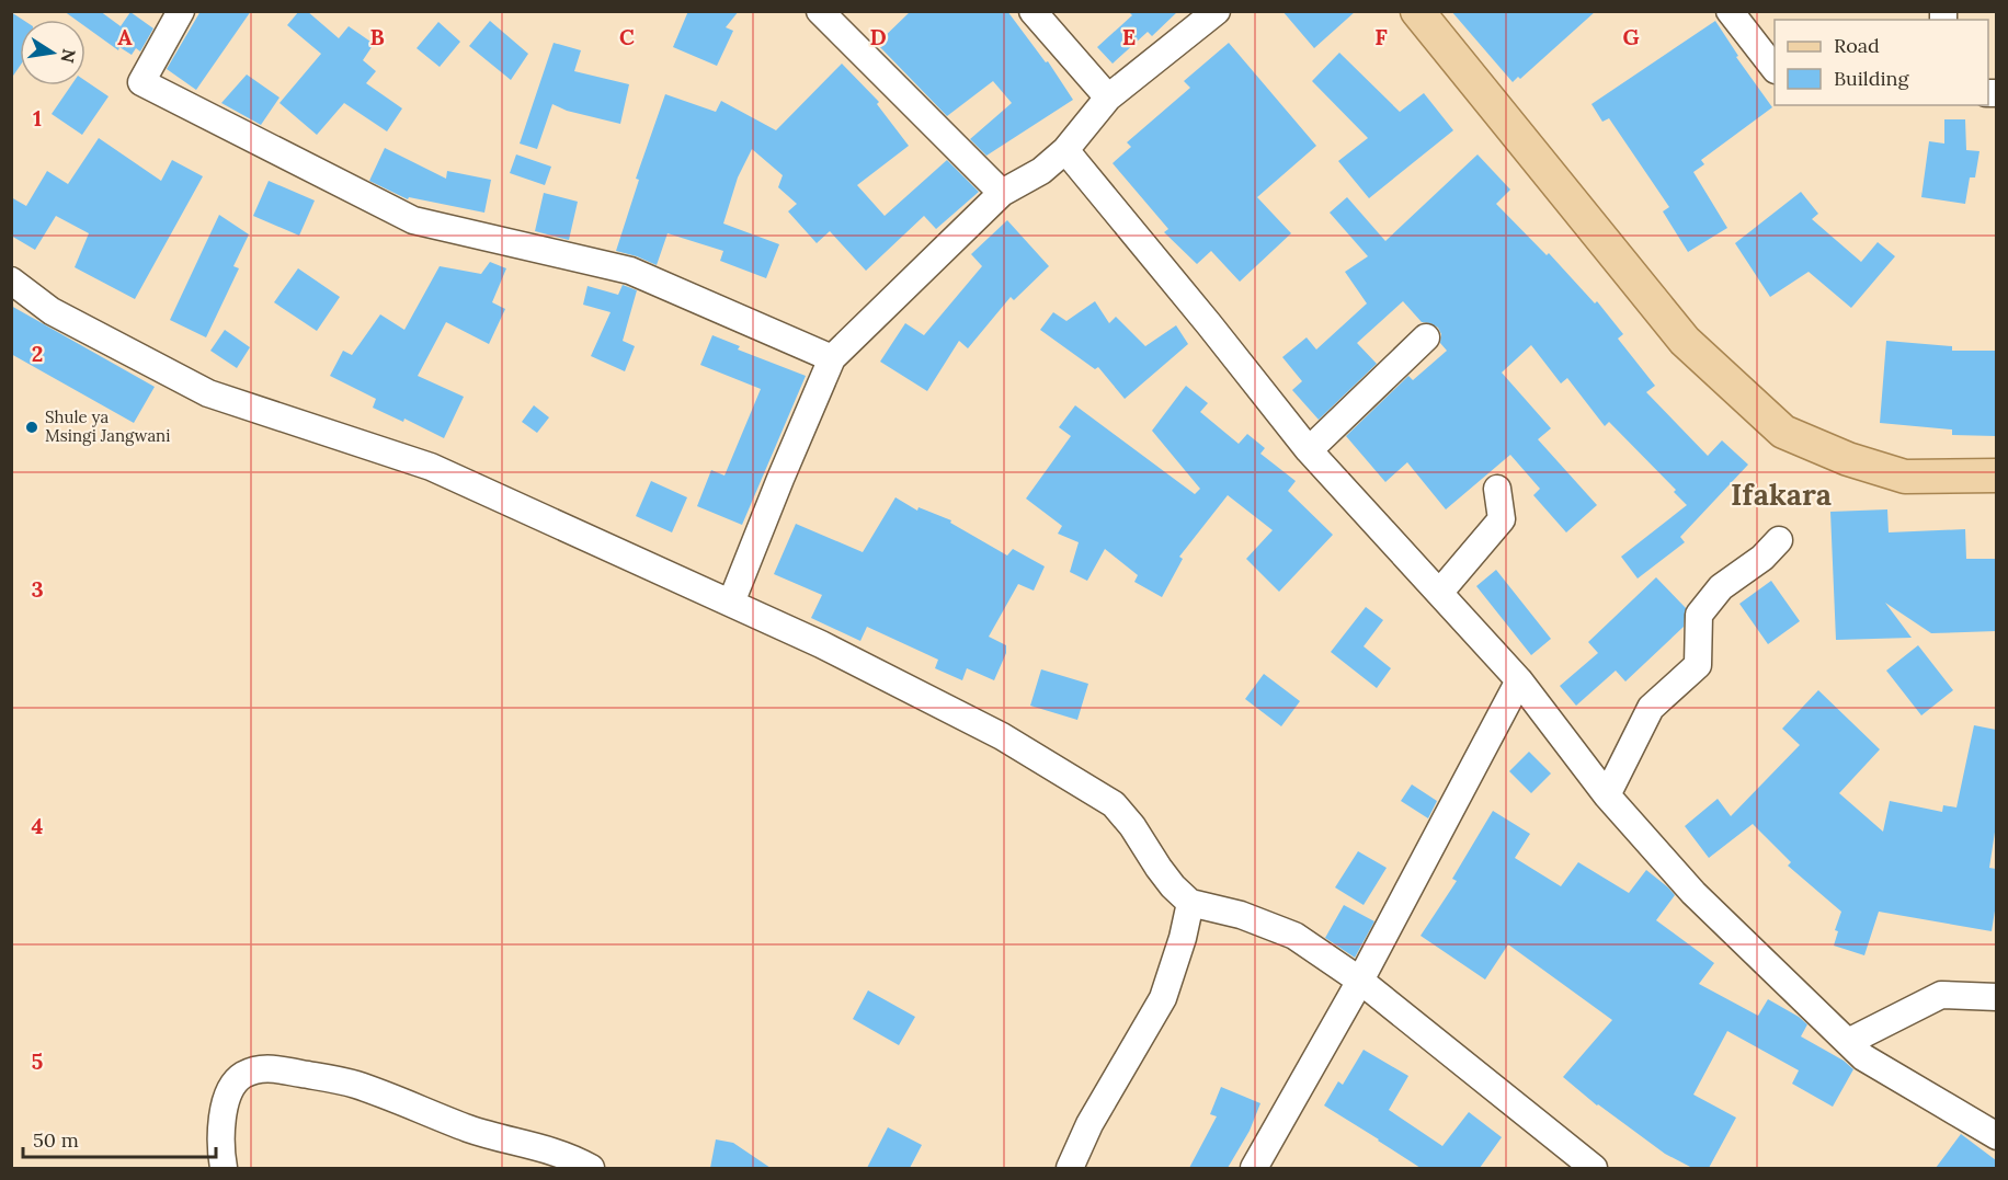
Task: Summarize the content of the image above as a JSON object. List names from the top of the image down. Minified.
{"districts":["Ifakara"],"places":["Shule ya Msingi Jangwani"],"legend":["Road","Building"],"scale_bar":"50 m","north":"right","grid":{"columns":["A","B","C","D","E","F","G"],"rows":["1","2","3","4","5"]}}
